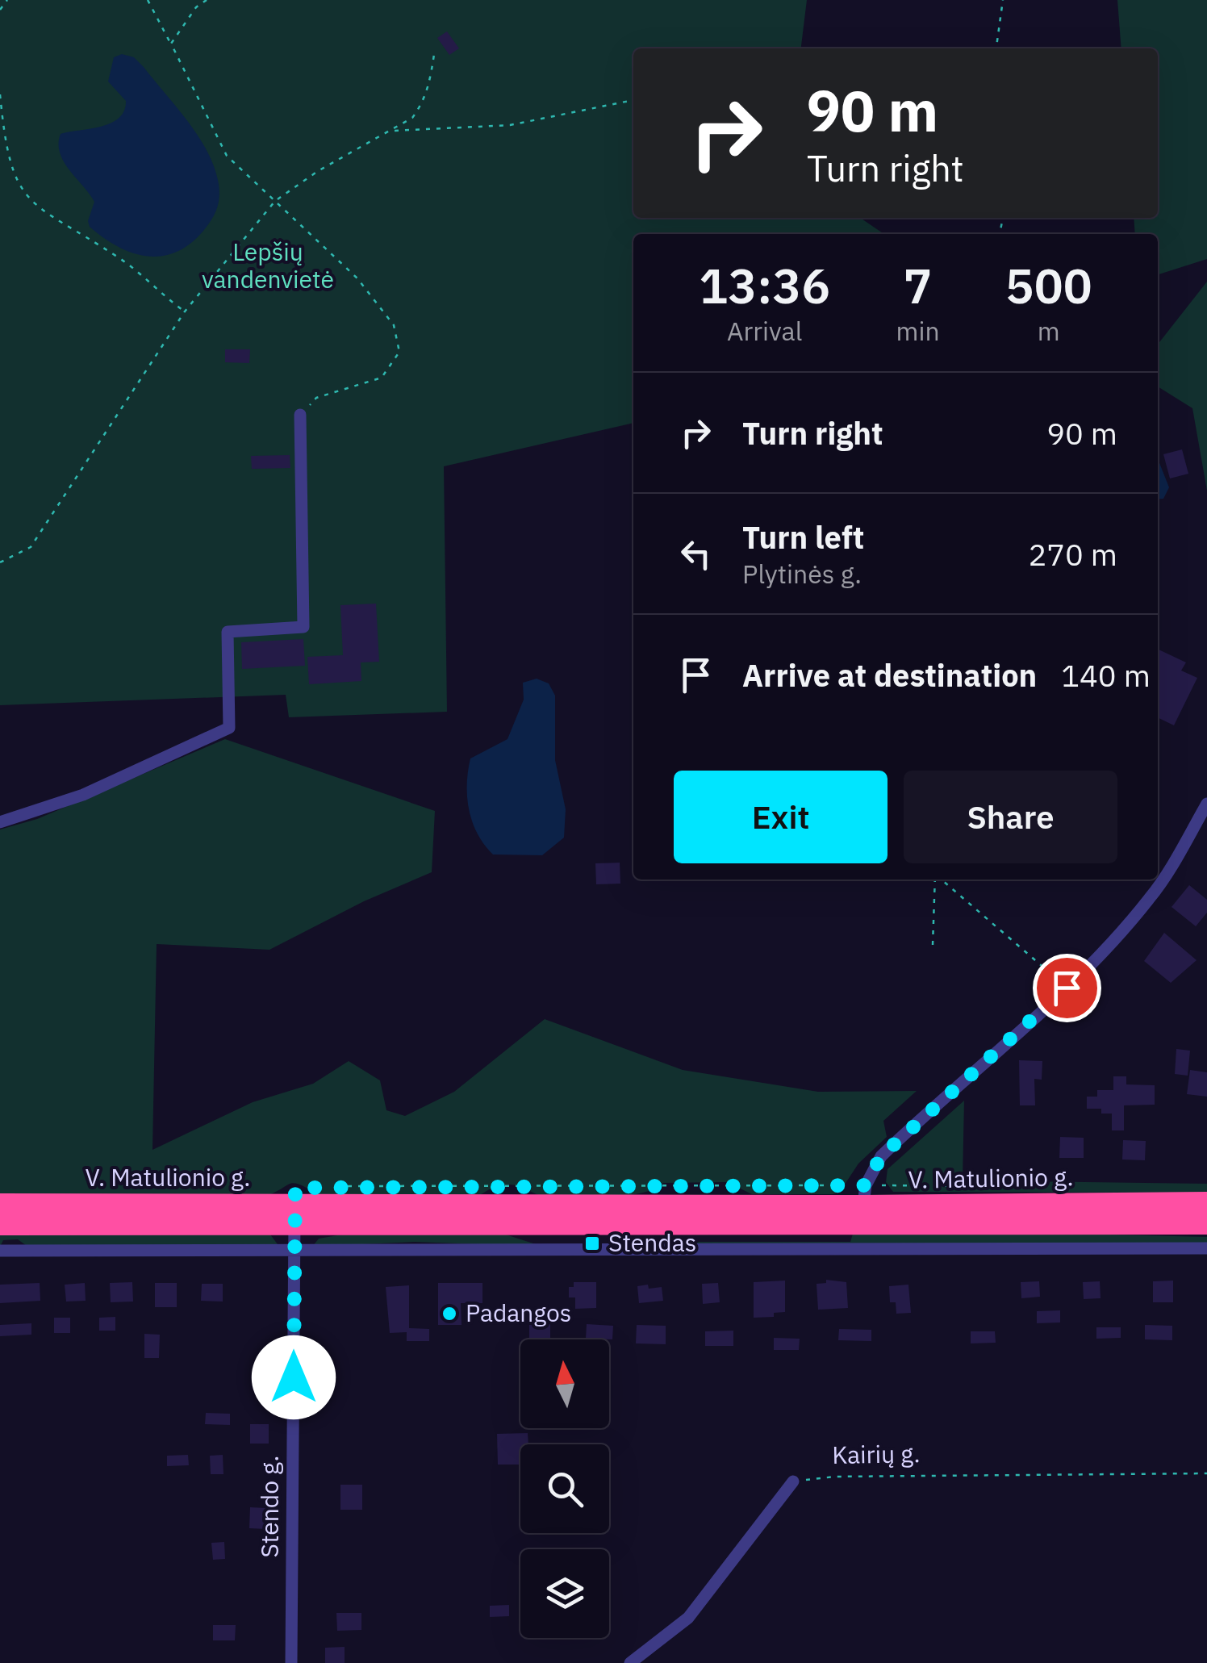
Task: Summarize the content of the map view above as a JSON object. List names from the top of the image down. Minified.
{"streets":{"highway":["V. Matulionio g."],"street":["Stendo g."],"path":["Kairių g."]},"crossings":[["V. Matulionio g.","Stendo g."]],"parks":["Lepšių vandenvietė"],"places":{"transit":["Stendas"],"other":["Padangos"]},"north":"top","page":{"turn":["90 m","Turn right"],"eta":["13:36","Arrival","7","min","500","m"],"list":[{"name":"Turn right","value":"90 m"},{"name":"Turn left","note":"Plytinės g.","value":"270 m"},{"name":"Arrive at destination","value":"140 m"}],"buttons":["Exit","Share"]}}
